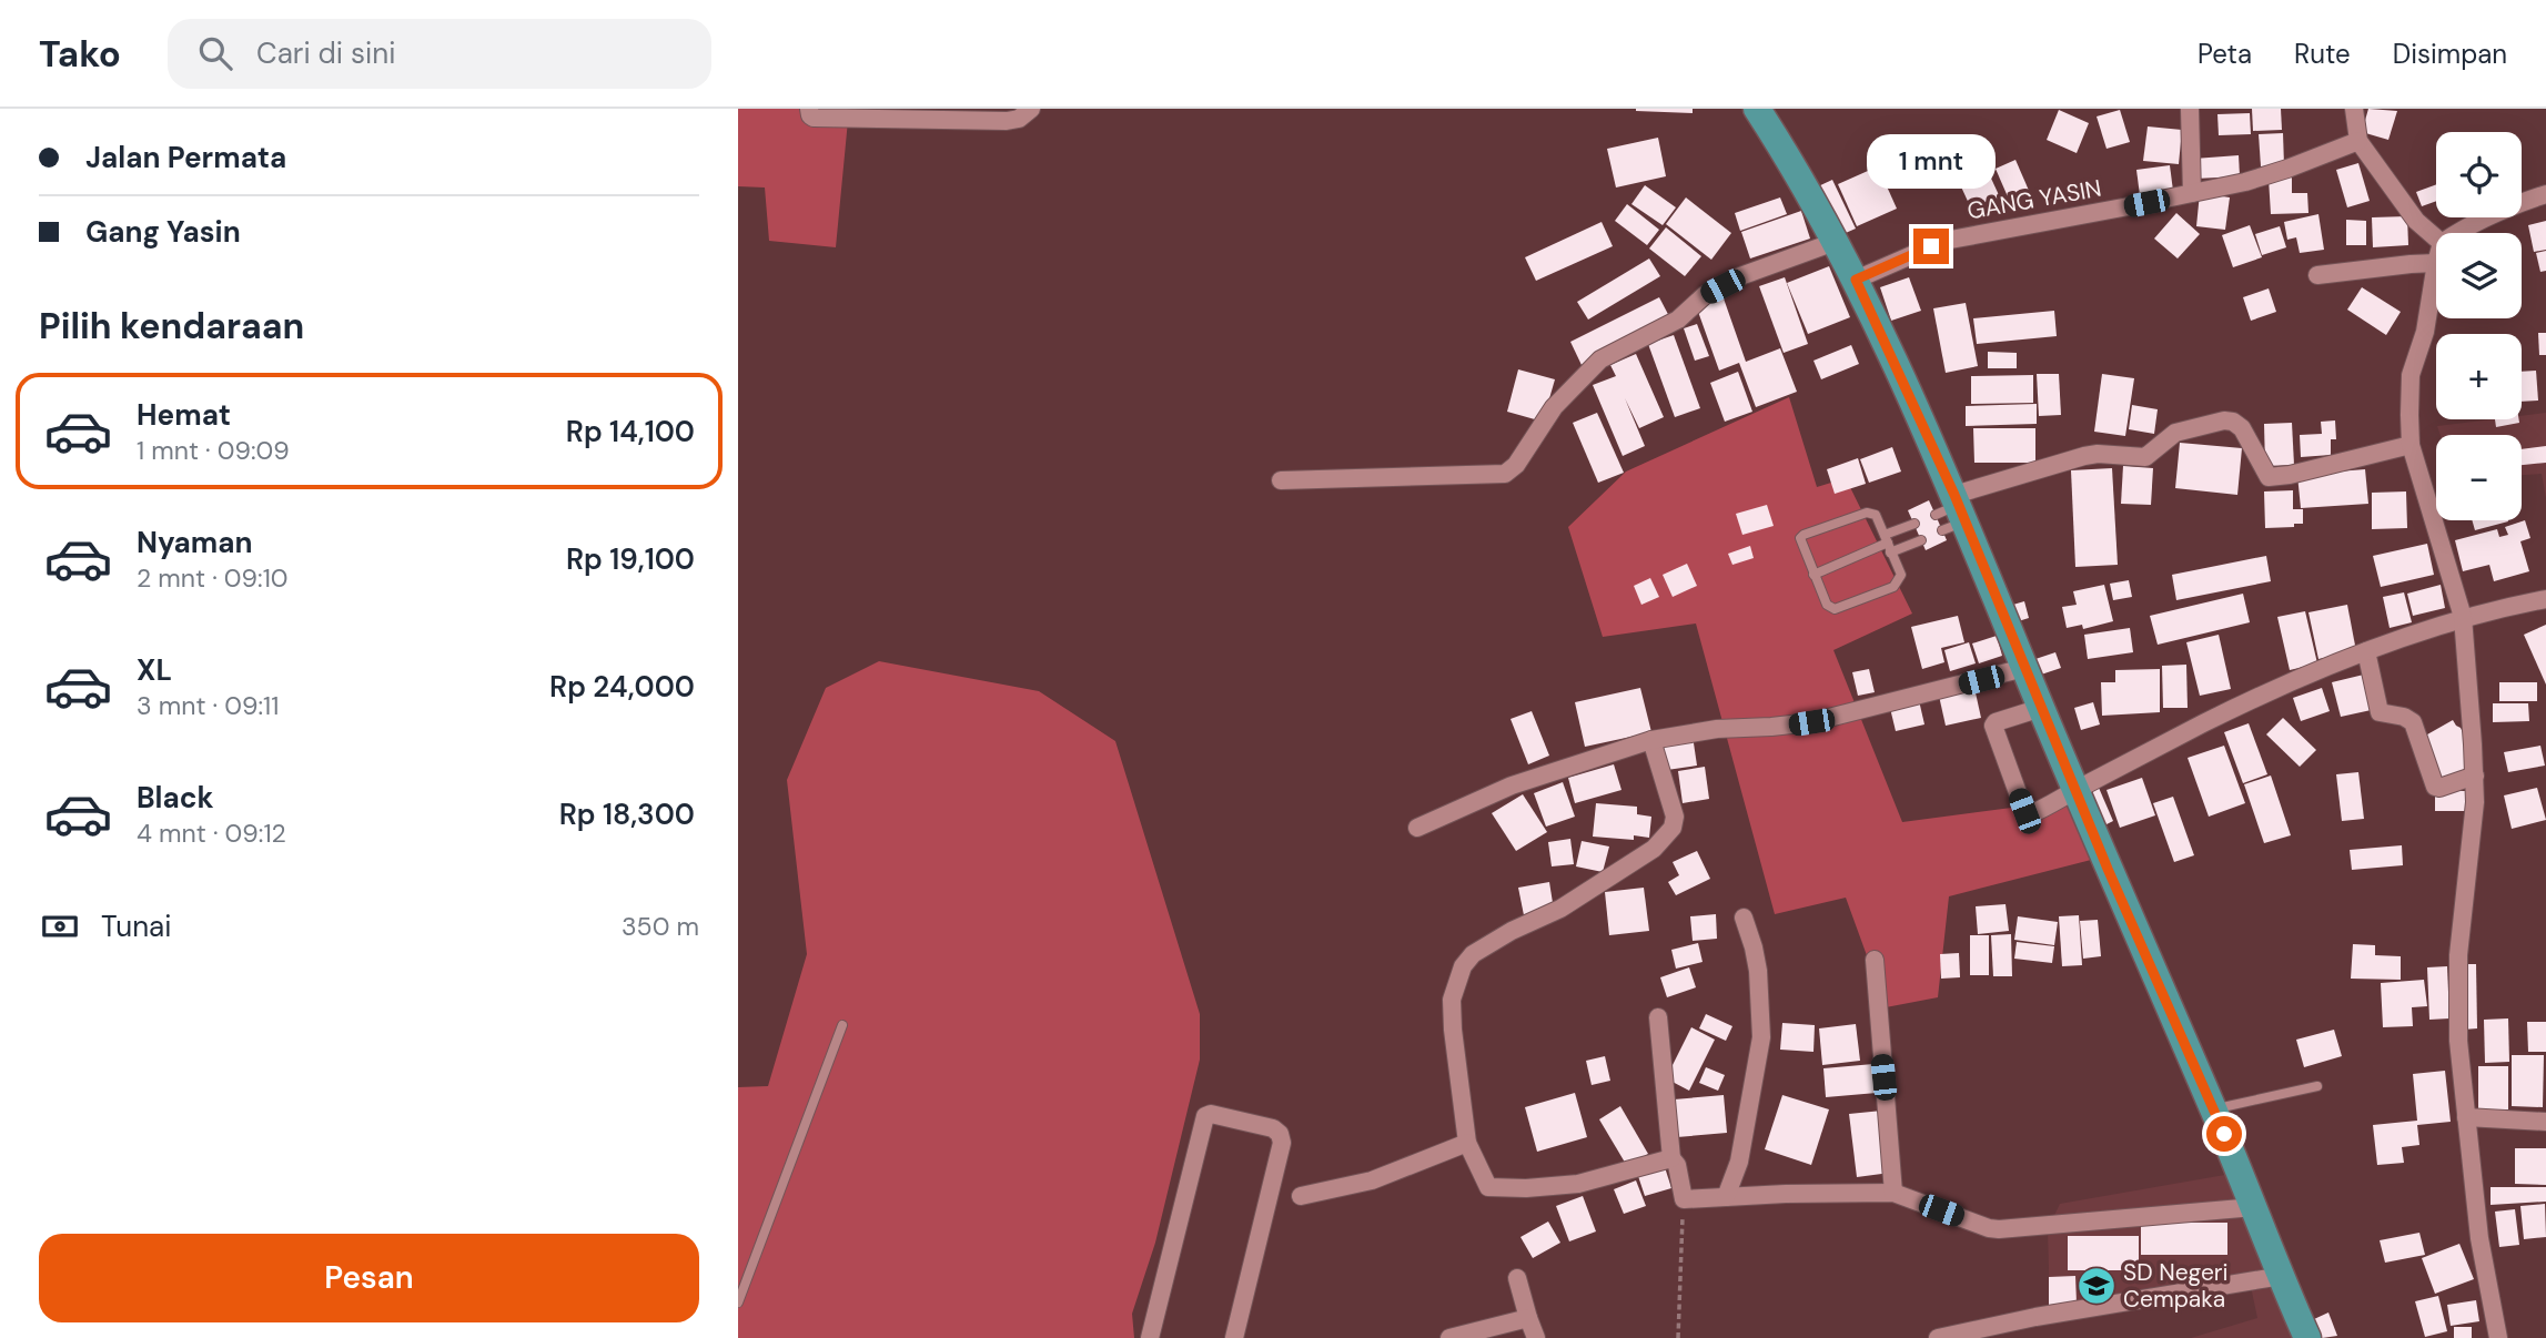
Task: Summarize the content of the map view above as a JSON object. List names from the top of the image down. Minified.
{"streets":{"street":["GANG YASIN"]},"places":{"school or university":["SD Negeri Cempaka"]},"page":{"header":"Tako","search":"Cari di sini","nav":["Peta","Rute","Disimpan"],"banner":["Jalan Permata","Gang Yasin"],"map_buttons":["+","−"],"bubble":"1 mnt","heading":"Pilih kendaraan","list":[{"name":"Hemat","note":"1 mnt · 09:09","value":"Rp 14,100"},{"name":"Nyaman","note":"2 mnt · 09:10","value":"Rp 19,100"},{"name":"XL","note":"3 mnt · 09:11","value":"Rp 24,000"},{"name":"Black","note":"4 mnt · 09:12","value":"Rp 18,300"}],"pay":["Tunai","350 m"],"buttons":"Pesan"}}
